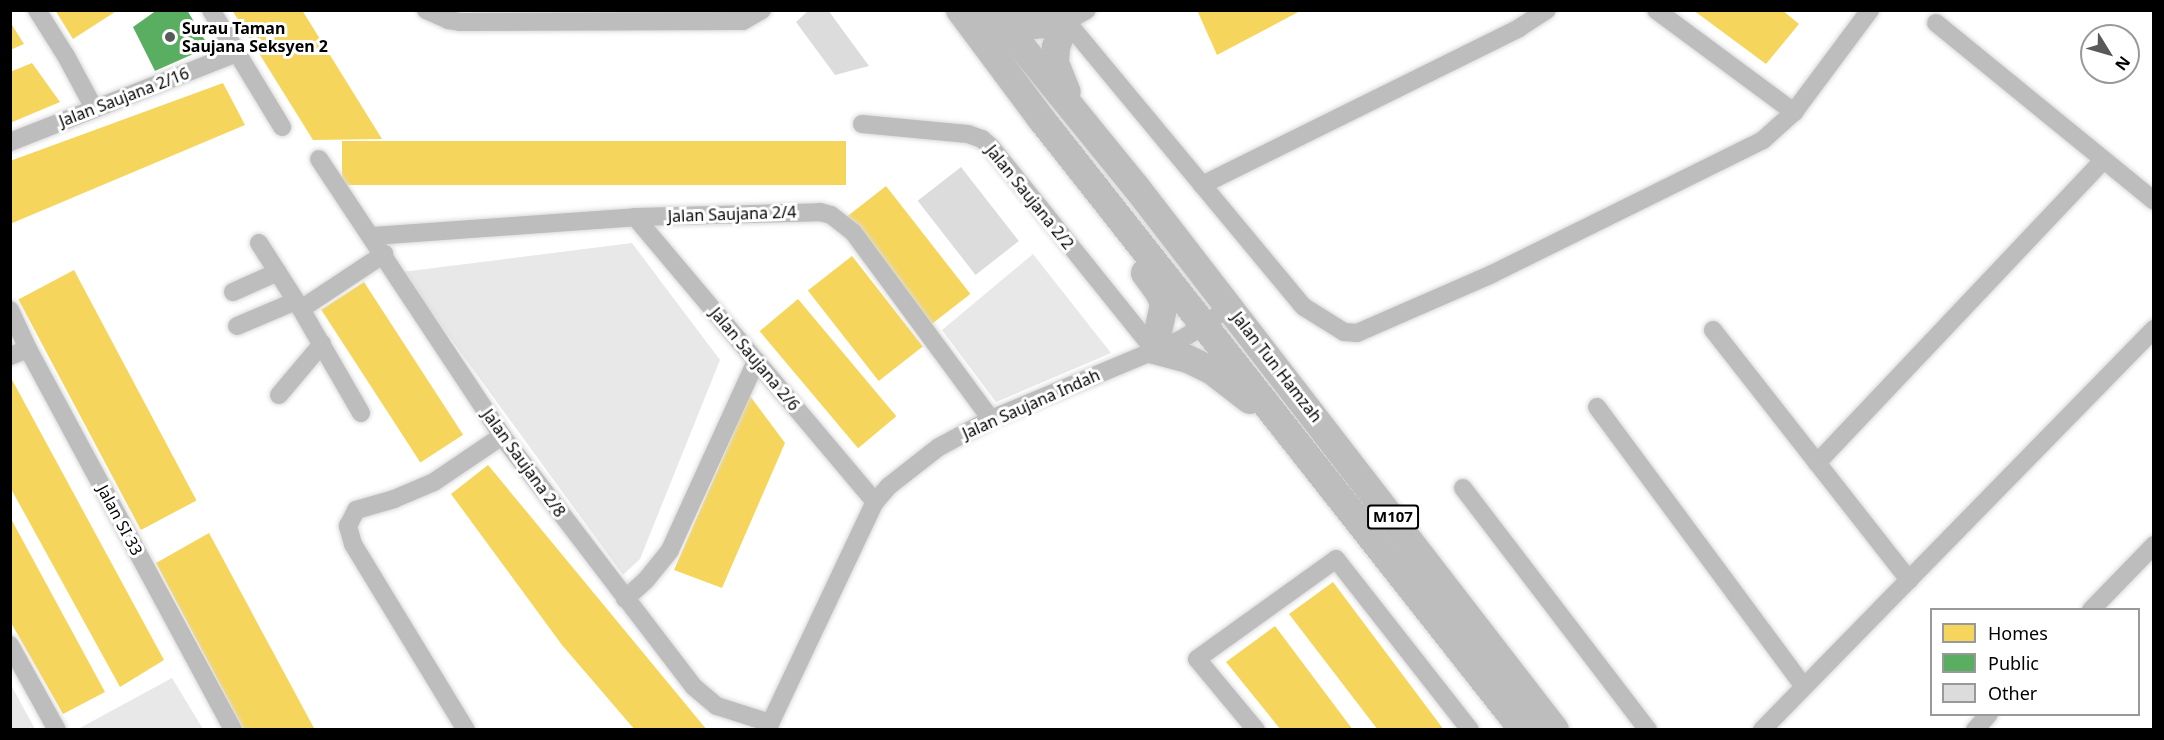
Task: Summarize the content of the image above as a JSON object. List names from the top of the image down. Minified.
{"streets":{"main road":["Jalan Tun Hamzah","M107"],"street":["Jalan Saujana 2/16","Jalan Saujana 2/2","Jalan Saujana 2/4","Jalan Saujana 2/6","Jalan Saujana Indah","Jalan Saujana 2/8","Jalan SI 33"]},"crossings":[["Jalan Saujana 2/2","Jalan Saujana Indah"],["Jalan Saujana 2/4","Jalan Saujana 2/6"],["Jalan Saujana 2/4","Jalan Saujana Indah"],["Jalan Saujana 2/4","Jalan Saujana 2/8"],["Jalan Saujana 2/6","Jalan Saujana Indah"],["Jalan Tun Hamzah","Jalan Saujana Indah"],["Jalan Saujana Indah","Jalan Saujana 2/8"]],"places":["Surau Taman Saujana Seksyen 2"],"legend":["Homes","Public","Other"],"north":"bottom right"}
